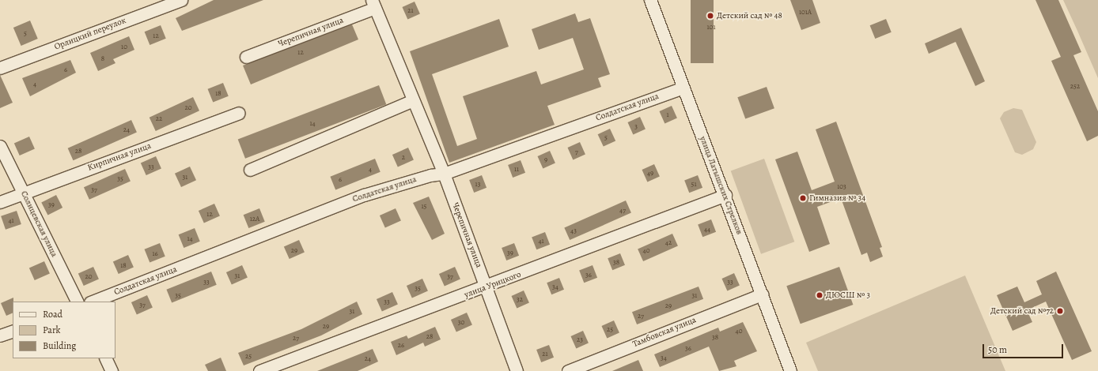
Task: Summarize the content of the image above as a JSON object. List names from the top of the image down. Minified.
{"streets":{"street":["Черепичная улица","Орлицкий переулок","Солдатская улица","Кирпичная улица","улица Латышских Стрелков","Солнцевская улица","улица Урицкого","Тамбовская улица"]},"crossings":[["Черепичная улица","Солдатская улица"],["Черепичная улица","улица Урицкого"],["Солдатская улица","улица Латышских Стрелков"],["Кирпичная улица","Солнцевская улица"],["улица Латышских Стрелков","улица Урицкого"],["улица Латышских Стрелков","Тамбовская улица"]],"places":["Детский сад № 48","Гимназия № 34","ДЮСШ № 3","Детский сад №72"],"house_numbers":["21","101А","101","5","12","10","12","8","6","4","252","18","20","1","22","14","3","24","5","28","7","2","9","33","4","11","49","31","35","6","13","51","103","37","39","15","47","12","12А","41","44","43","14","41","42","29","40","39","16","38","18","36","31","20","37","33","33","34","35","35","31","32","33","37","29","31","27","30","29","25","40","28","38","27","23","26","36","21","25","34","24"],"legend":["Road","Park","Building"],"scale_bar":"50 m"}
